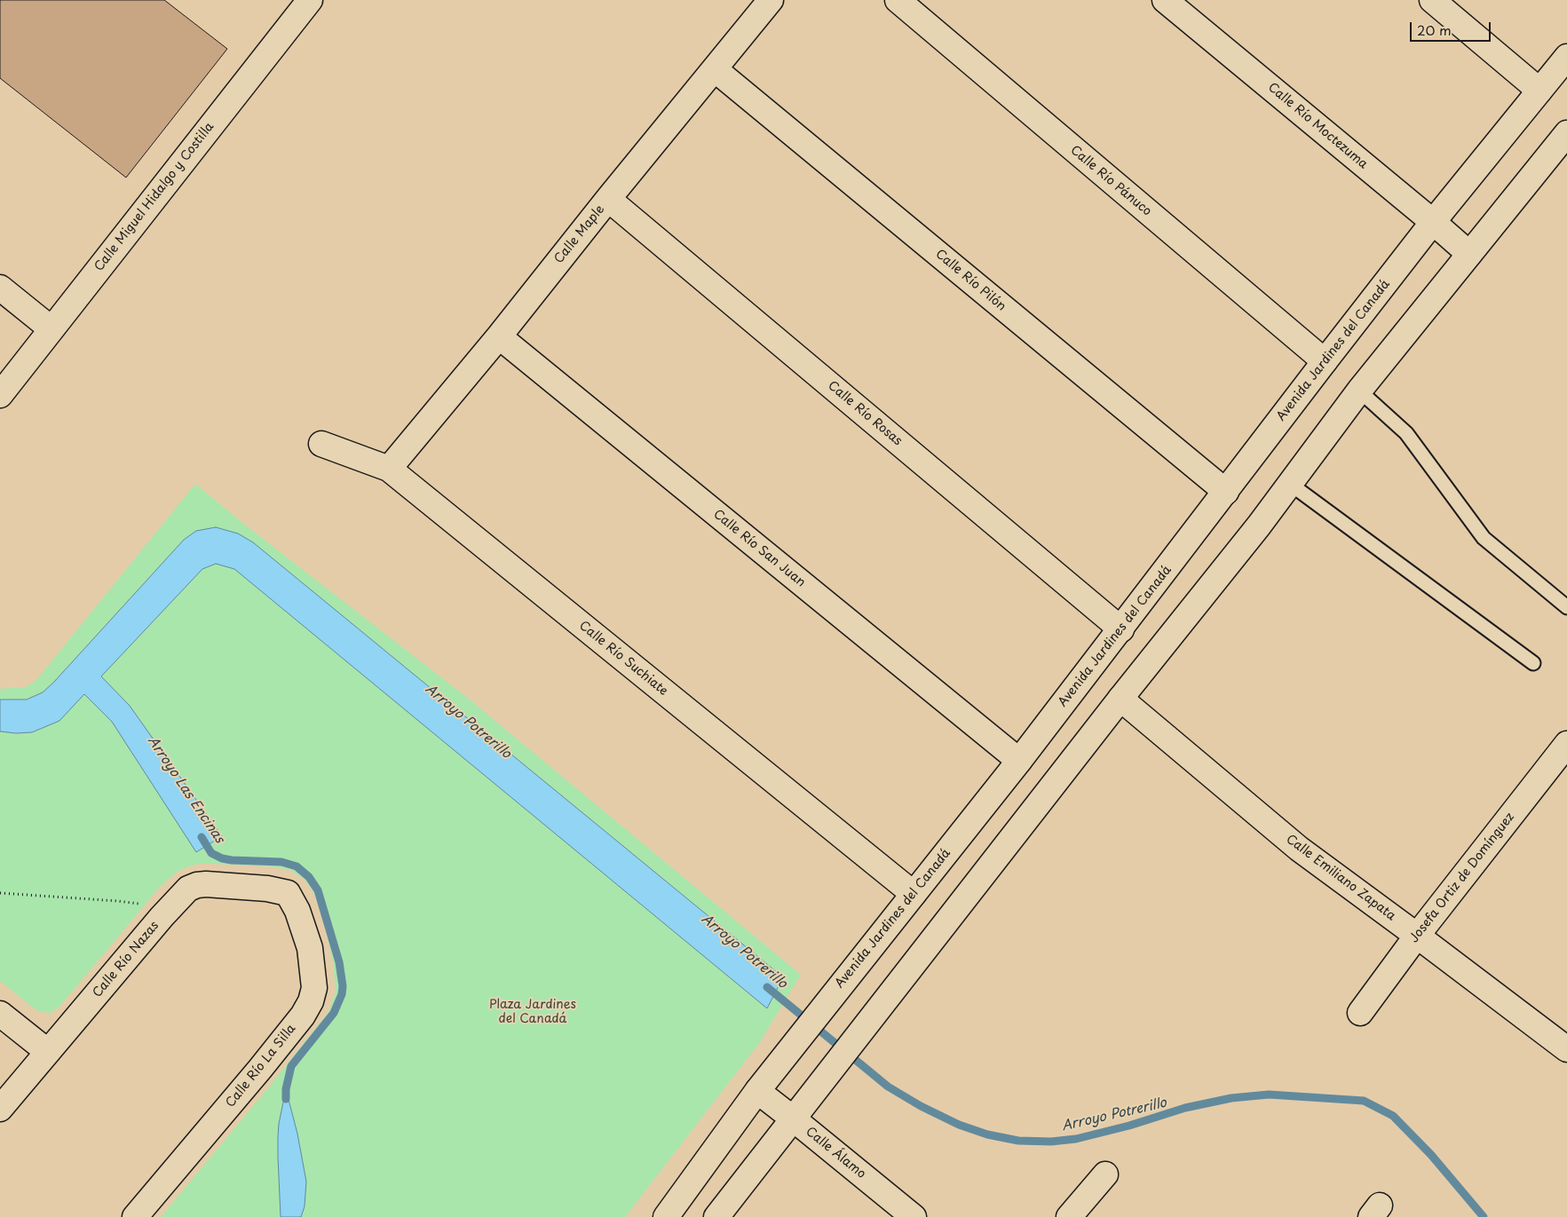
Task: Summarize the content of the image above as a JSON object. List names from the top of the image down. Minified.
{"streets":{"street":["Calle Río Moctezuma","Calle Río Pánuco","Calle Miguel Hidalgo y Costilla","Calle Maple","Calle Río Pilón","Avenida Jardines del Canadá","Calle Río Rosas","Calle Río San Juan","Calle Río Suchiate","Calle Emiliano Zapata","Josefa Ortiz de Domínguez","Calle Río Nazas","Calle Río La Silla","Calle Álamo"]},"crossings":[["Calle Río Moctezuma","Avenida Jardines del Canadá"],["Calle Río Pánuco","Avenida Jardines del Canadá"],["Calle Maple","Calle Río Pilón"],["Calle Maple","Calle Río Rosas"],["Calle Maple","Calle Río San Juan"],["Calle Maple","Calle Río Suchiate"],["Calle Río Pilón","Avenida Jardines del Canadá"],["Avenida Jardines del Canadá","Calle Río Rosas"],["Avenida Jardines del Canadá","Calle Río San Juan"],["Avenida Jardines del Canadá","Calle Río Suchiate"],["Avenida Jardines del Canadá","Calle Álamo"],["Calle Emiliano Zapata","Josefa Ortiz de Domínguez"],["Calle Río Nazas","Calle Río La Silla"]],"water":["Arroyo Potrerillo","Arroyo Las Encinas"],"parks":["Plaza Jardines del Canadá"],"scale_bar":"20 m"}
